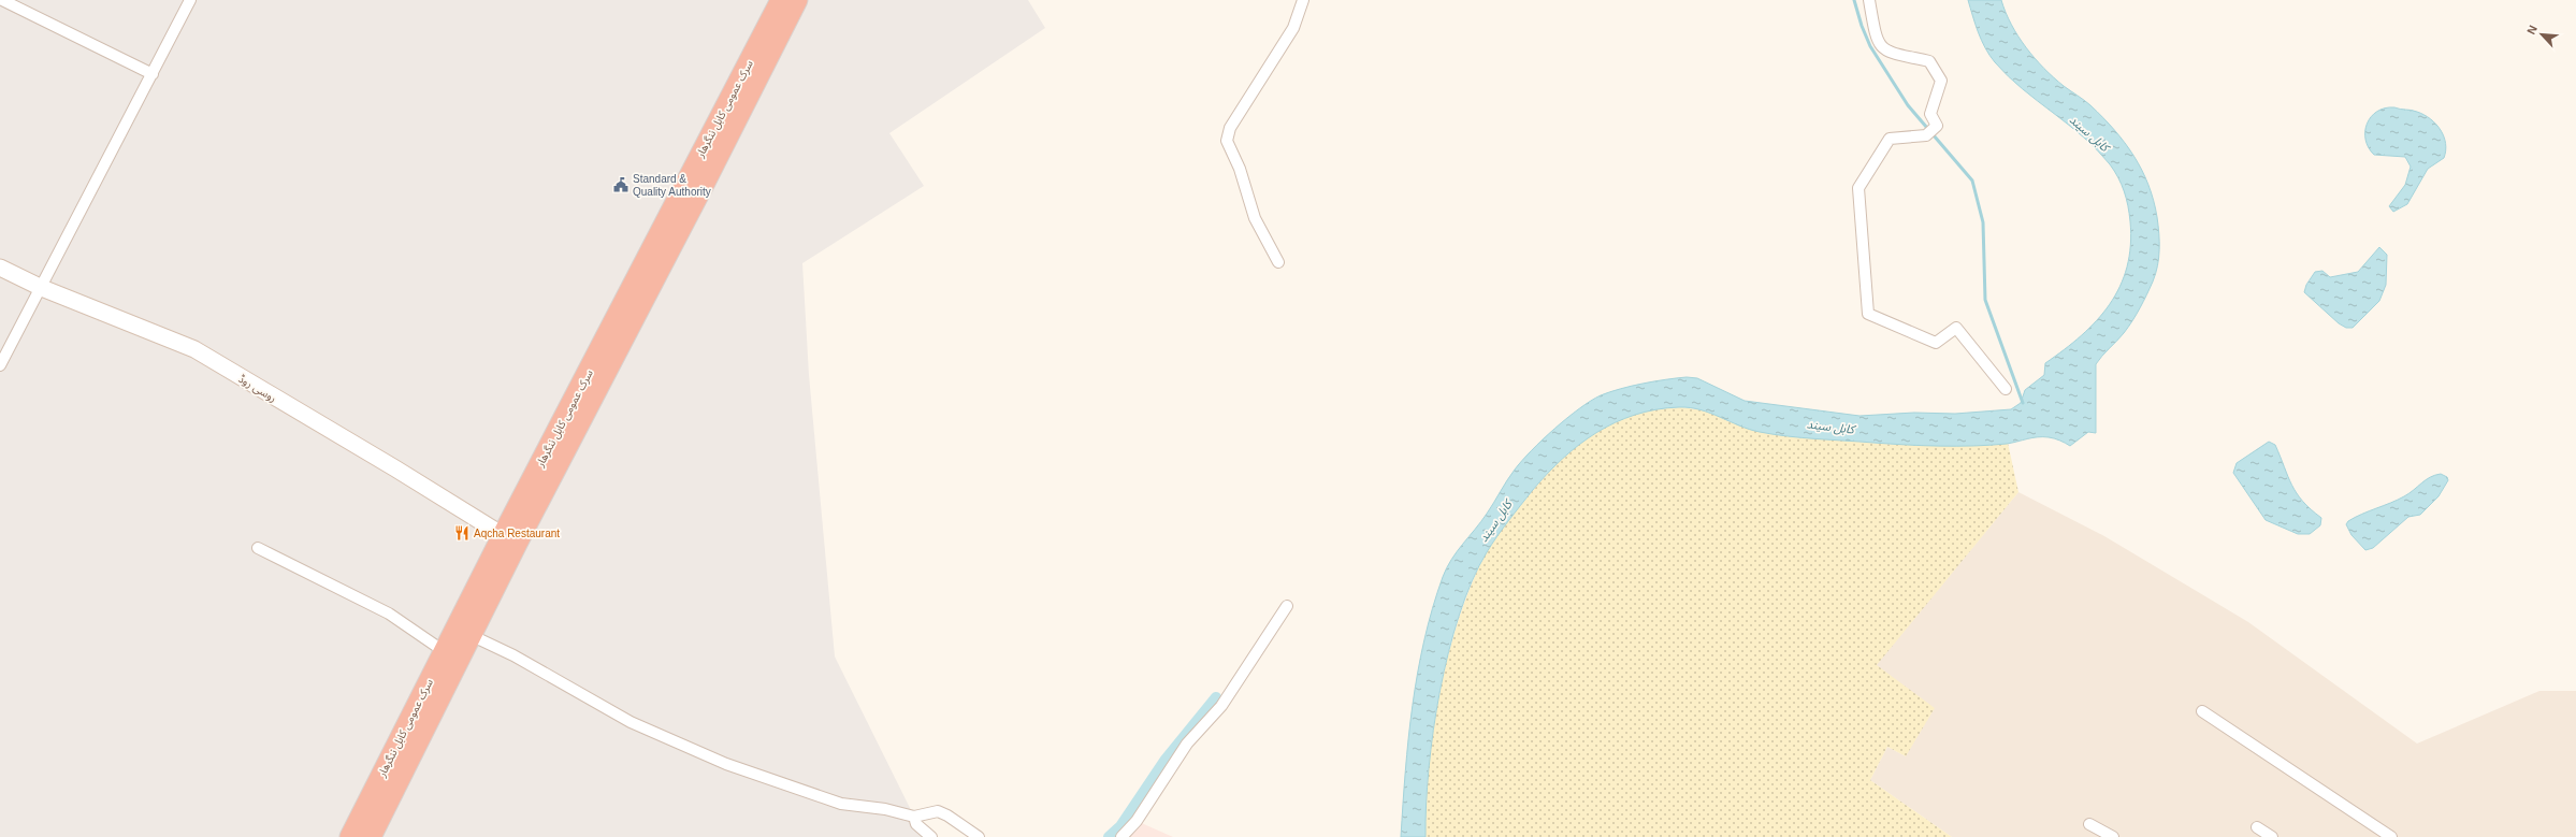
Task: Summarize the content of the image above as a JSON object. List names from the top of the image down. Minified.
{"streets":{"highway":["سرک عمومی کابل ننگرهار"],"main road":["روسی روڈ"]},"crossings":[["سرک عمومی کابل ننگرهار","روسی روڈ"]],"water":["کابل سيند"],"places":{"public building":["Standard & Quality Authority"],"restaurant":["Aqcha Restaurant"]},"north":"top left"}
